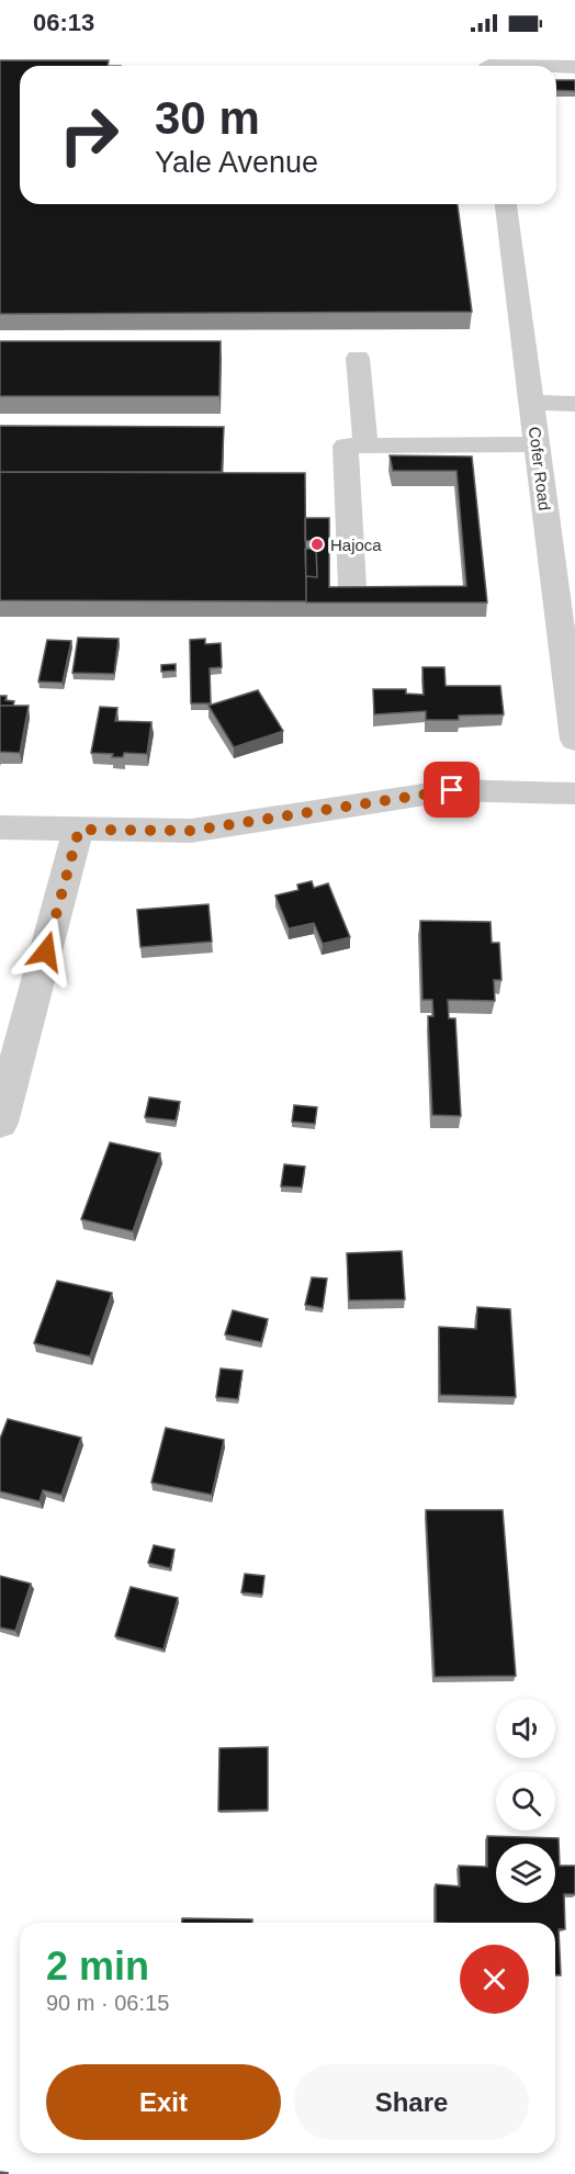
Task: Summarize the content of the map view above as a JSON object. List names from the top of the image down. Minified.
{"streets":{"street":["Cofer Road"]},"places":["Hajoca"],"page":{"status":"06:13","turn":["30 m","Yale Avenue"],"heading":["2 min","90 m · 06:15"],"buttons":["Exit","Share"]}}
